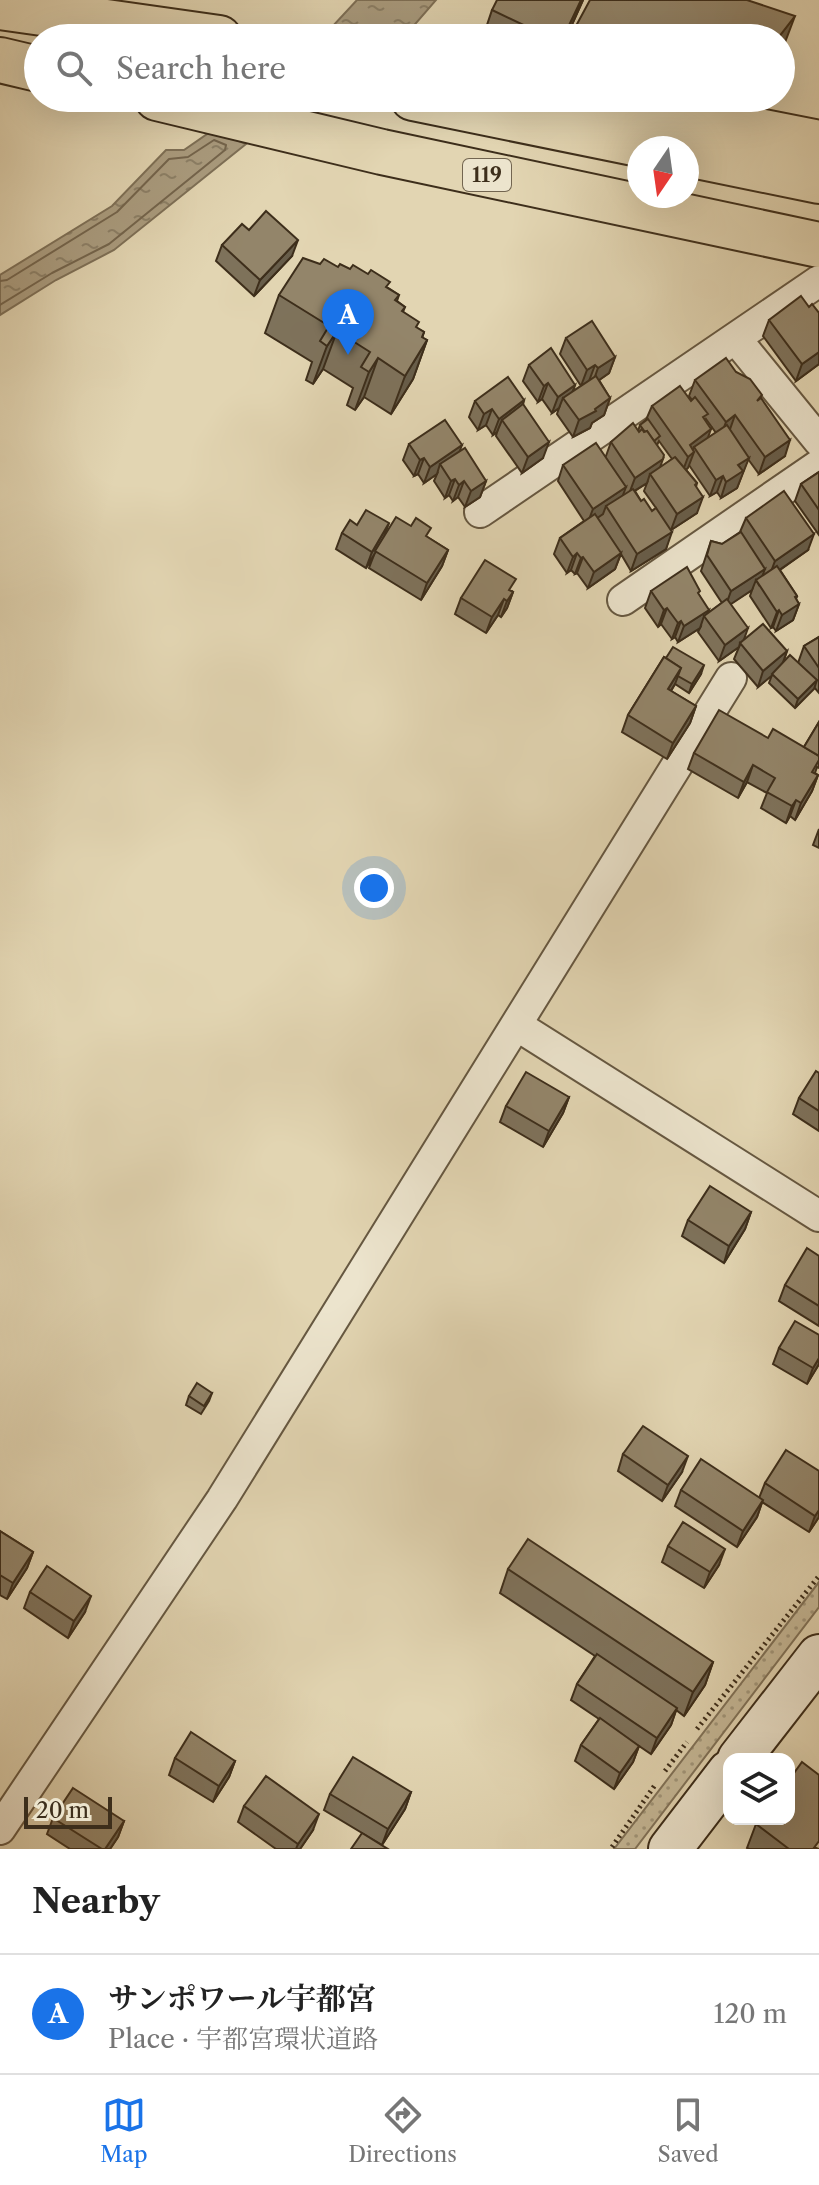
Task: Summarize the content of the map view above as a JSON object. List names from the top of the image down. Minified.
{"streets":{"highway":["119"]},"scale_bar":"20 m","north":"bottom","page":{"search":"Search here","pins":"A","scale":"20 m","heading":"Nearby","list":[{"mark":"A","name":"サンポワール宇都宮","note":"Place · 宇都宮環状道路","value":"120 m"}],"nav":["Map","Directions","Saved"]}}
